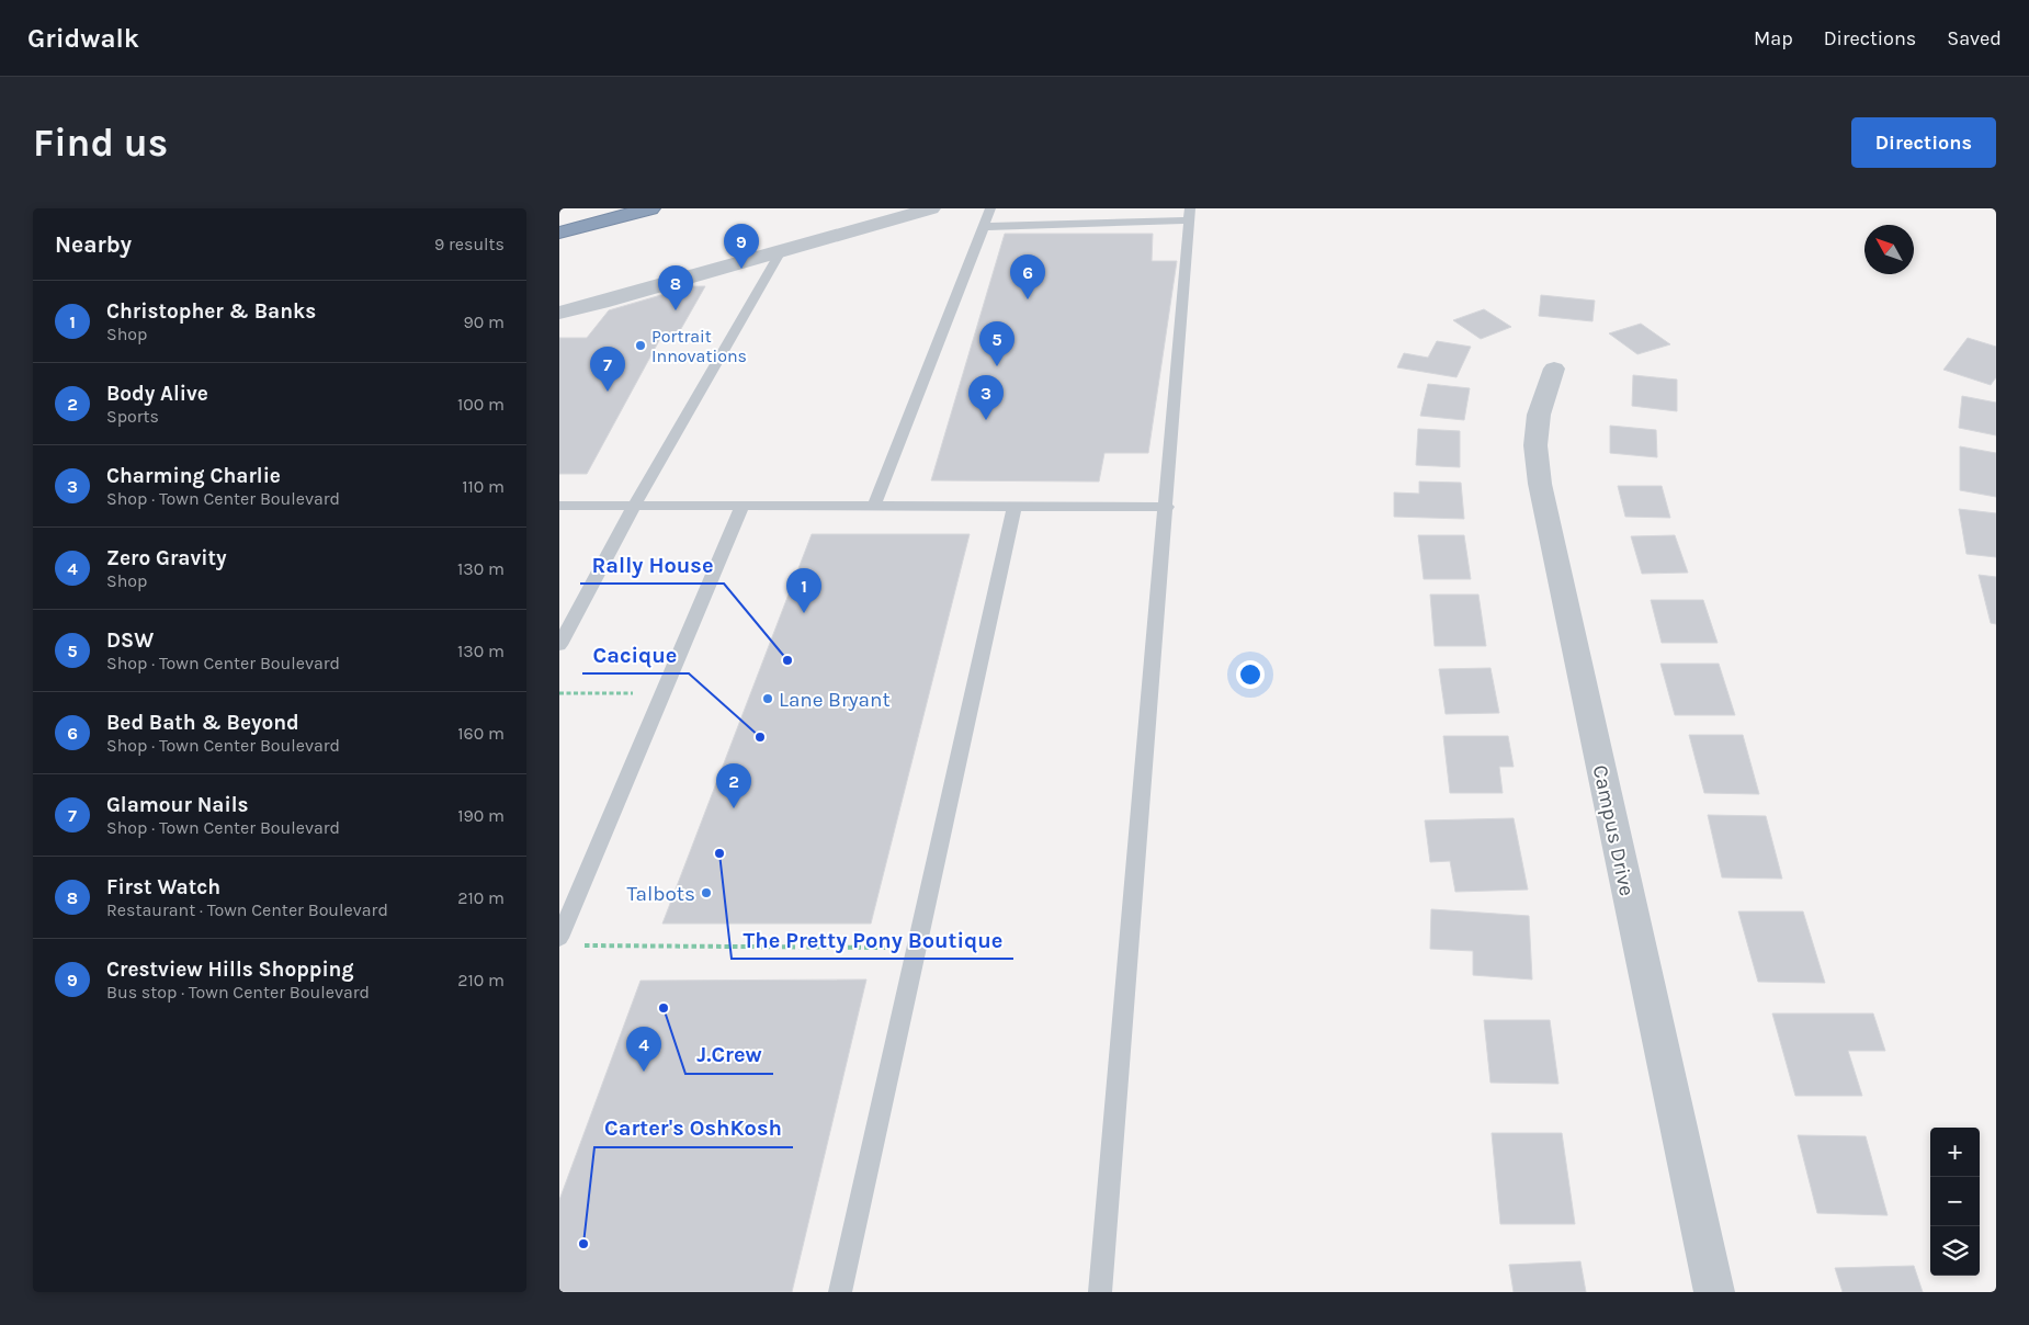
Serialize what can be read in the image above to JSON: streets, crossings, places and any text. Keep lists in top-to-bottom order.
{
  "streets": {
    "street": ["Campus Drive"]
  },
  "places": [
    "Portrait Innovations",
    "Rally House",
    "Lane Bryant",
    "Cacique",
    "The Pretty Pony Boutique",
    "Talbots",
    "J.Crew",
    "Carter's OshKosh"
  ],
  "north": "top left",
  "page": {
    "header": "Gridwalk",
    "nav": ["Map", "Directions", "Saved"],
    "buttons": "Directions",
    "title": "Find us",
    "heading": ["Nearby", "9 results"],
    "pins": [
      "9",
      "6",
      "8",
      "5",
      "7",
      "3",
      "1",
      "2",
      "4"
    ],
    "list": [
      {
        "mark": "1",
        "name": "Christopher & Banks",
        "note": "Shop",
        "value": "90 m"
      },
      {
        "mark": "2",
        "name": "Body Alive",
        "note": "Sports",
        "value": "100 m"
      },
      {
        "mark": "3",
        "name": "Charming Charlie",
        "note": "Shop · Town Center Boulevard",
        "value": "110 m"
      },
      {
        "mark": "4",
        "name": "Zero Gravity",
        "note": "Shop",
        "value": "130 m"
      },
      {
        "mark": "5",
        "name": "DSW",
        "note": "Shop · Town Center Boulevard",
        "value": "130 m"
      },
      {
        "mark": "6",
        "name": "Bed Bath & Beyond",
        "note": "Shop · Town Center Boulevard",
        "value": "160 m"
      },
      {
        "mark": "7",
        "name": "Glamour Nails",
        "note": "Shop · Town Center Boulevard",
        "value": "190 m"
      },
      {
        "mark": "8",
        "name": "First Watch",
        "note": "Restaurant · Town Center Boulevard",
        "value": "210 m"
      },
      {
        "mark": "9",
        "name": "Crestview Hills Shopping",
        "note": "Bus stop · Town Center Boulevard",
        "value": "210 m"
      }
    ],
    "map_buttons": ["+", "−"]
  }
}
